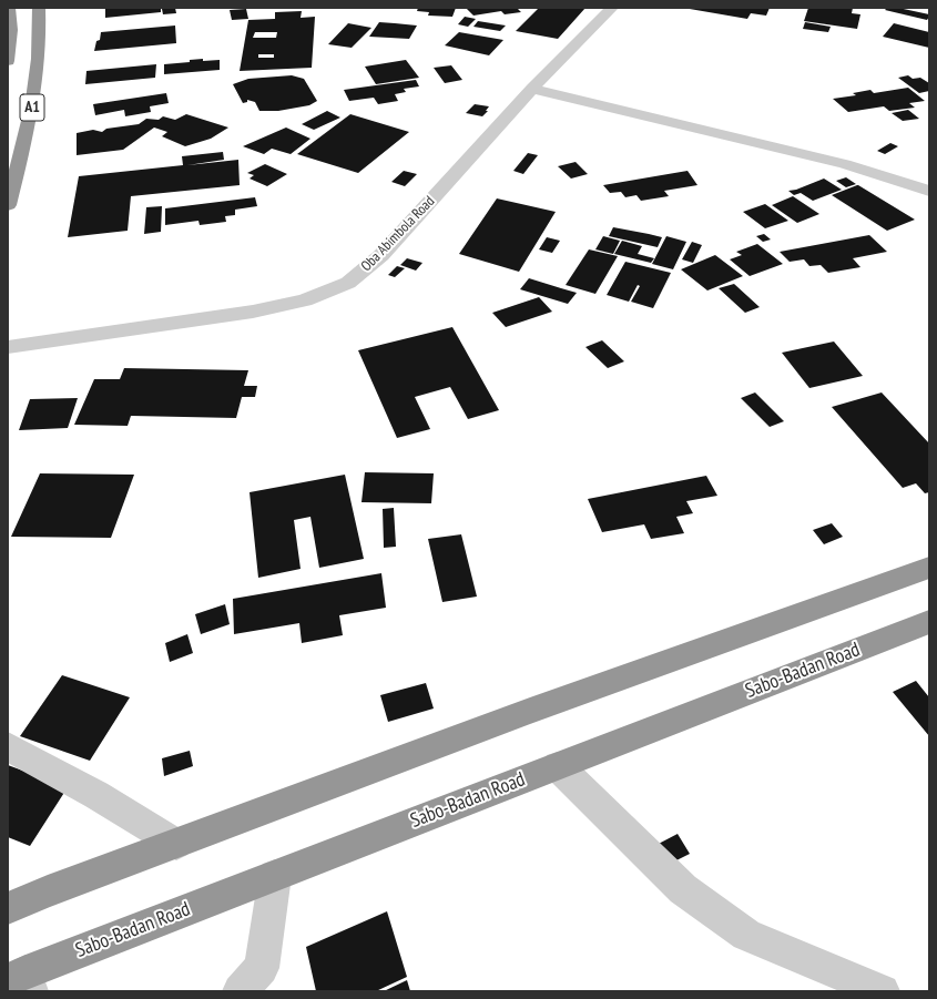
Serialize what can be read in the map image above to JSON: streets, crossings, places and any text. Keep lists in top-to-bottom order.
{
  "streets": {
    "highway": ["A1", "Sabo-Badan Road"],
    "street": ["Oba Abimbola Road"]
  }
}
